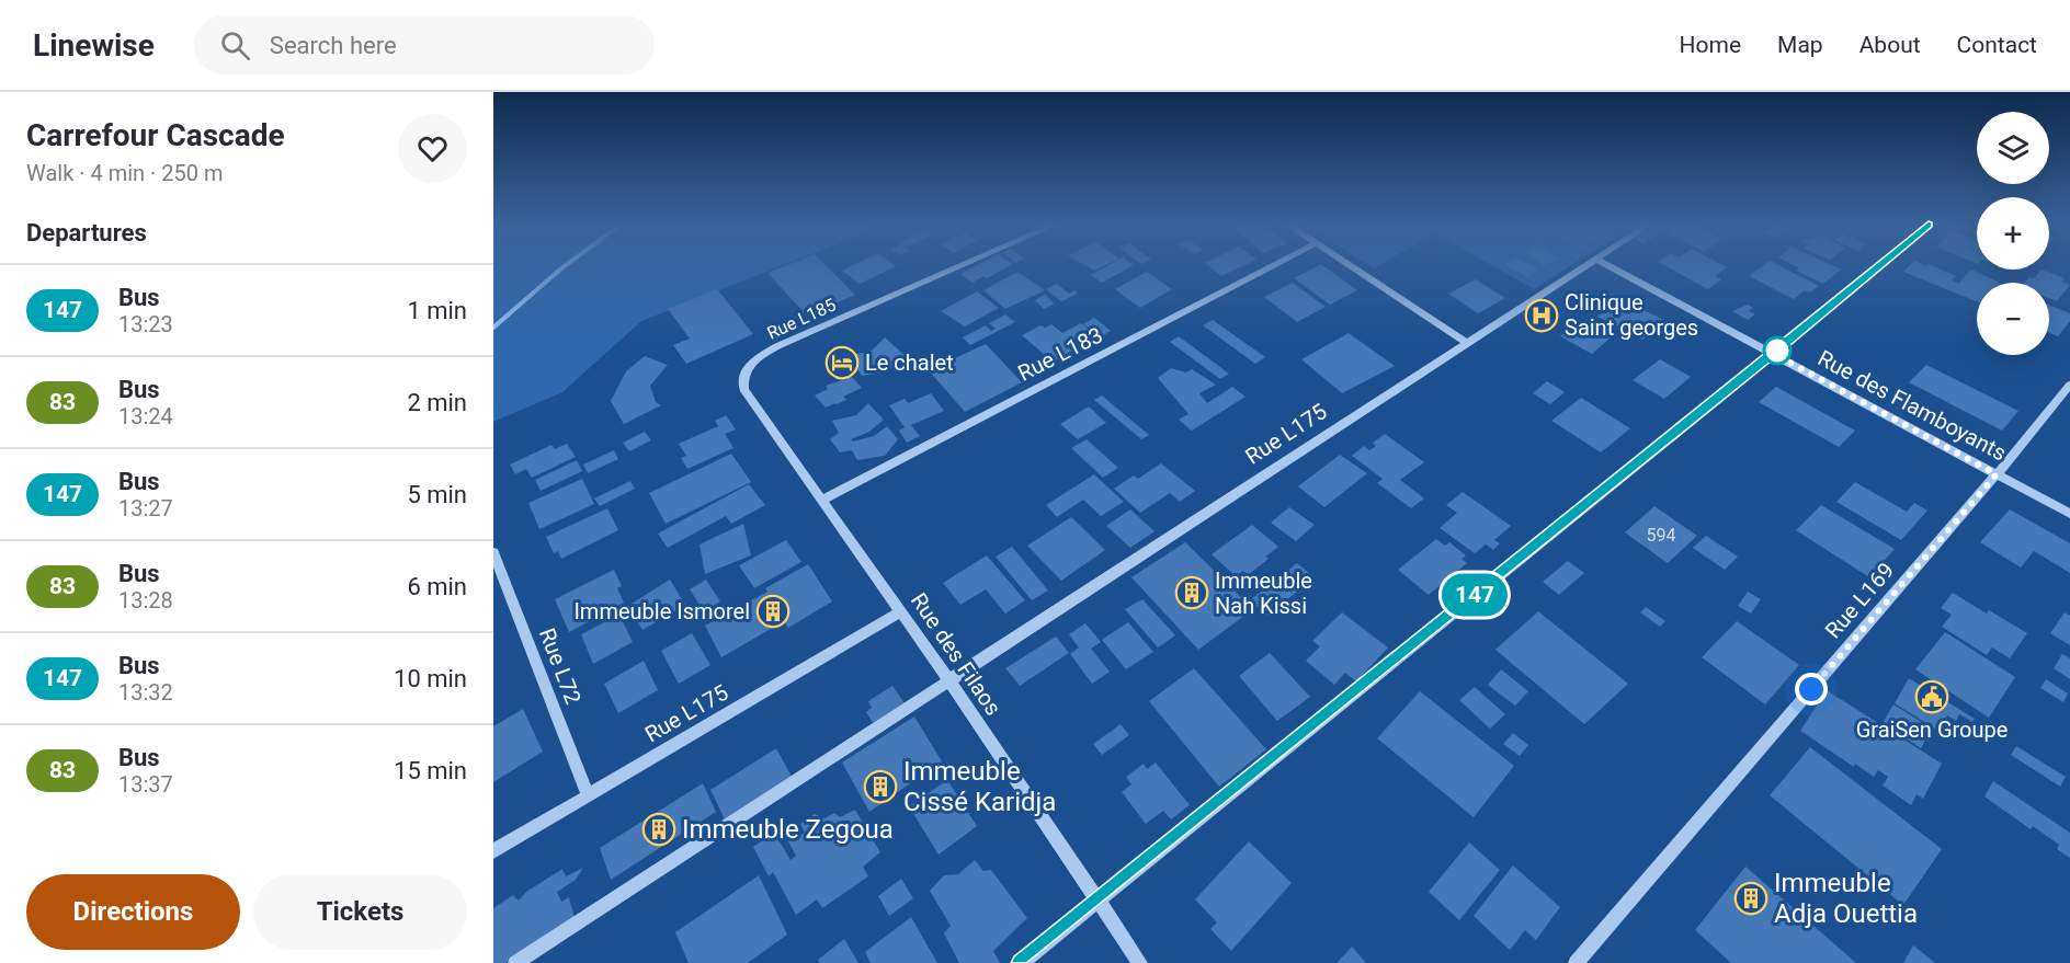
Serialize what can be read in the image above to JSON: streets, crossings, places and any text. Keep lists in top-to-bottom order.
{
  "streets": {
    "street": [
      "Rue L185",
      "Rue L183",
      "Rue des Flamboyants",
      "Rue L175",
      "Rue L169",
      "Rue des Filaos",
      "Rue L72"
    ]
  },
  "crossings": [
    ["Rue L185", "Rue des Filaos"],
    ["Rue L183", "Rue des Filaos"],
    ["Rue des Flamboyants", "Rue L169"],
    ["Rue L175", "Rue des Filaos"],
    ["Rue L175", "Rue L72"]
  ],
  "places": {
    "hospital": ["Clinique Saint georges"],
    "hotel": ["Le chalet"],
    "building": [
      "Immeuble Nah Kissi",
      "Immeuble Ismorel",
      "Immeuble Cissé Karidja",
      "Immeuble Zegoua",
      "Immeuble Adja Ouettia"
    ],
    "public building": ["GraiSen Groupe"]
  },
  "lines": ["bus line 147"],
  "house_numbers": ["594"],
  "page": {
    "header": "Linewise",
    "search": "Search here",
    "nav": [
      "Home",
      "Map",
      "About",
      "Contact"
    ],
    "heading": [
      ["Carrefour Cascade", "Walk · 4 min · 250 m"],
      "Departures"
    ],
    "on_map": "147",
    "map_buttons": ["+", "−"],
    "list": [
      {
        "mark": "147",
        "name": "Bus",
        "note": "13:23",
        "value": "1 min"
      },
      {
        "mark": "83",
        "name": "Bus",
        "note": "13:24",
        "value": "2 min"
      },
      {
        "mark": "147",
        "name": "Bus",
        "note": "13:27",
        "value": "5 min"
      },
      {
        "mark": "83",
        "name": "Bus",
        "note": "13:28",
        "value": "6 min"
      },
      {
        "mark": "147",
        "name": "Bus",
        "note": "13:32",
        "value": "10 min"
      },
      {
        "mark": "83",
        "name": "Bus",
        "note": "13:37",
        "value": "15 min"
      }
    ],
    "buttons": ["Directions", "Tickets"]
  }
}
